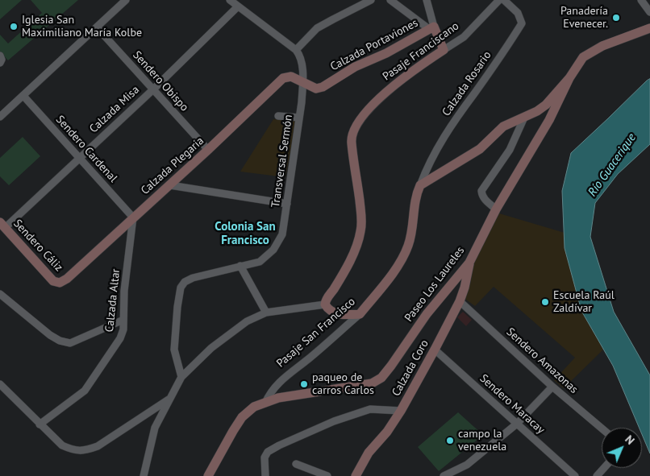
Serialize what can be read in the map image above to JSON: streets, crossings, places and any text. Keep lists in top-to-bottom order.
{
  "streets": {
    "street": [
      "Calzada Portaviones",
      "Pasaje Franciscano",
      "Sendero Obispo",
      "Calzada Rosario",
      "Calzada Misa",
      "Sendero Cardenal",
      "Transversal Sermón",
      "Calzada Plegaria",
      "Sendero Cáliz",
      "Paseo Los Laureles",
      "Calzada Altar",
      "Pasaje San Francisco",
      "Sendero Amazonas",
      "Calzada Coro",
      "Sendero Maracay"
    ]
  },
  "crossings": [
    ["Calzada Portaviones", "Transversal Sermón"],
    ["Calzada Portaviones", "Calzada Plegaria"],
    ["Sendero Obispo", "Calzada Misa"],
    ["Sendero Obispo", "Calzada Plegaria"],
    ["Calzada Rosario", "Pasaje San Francisco"],
    ["Calzada Misa", "Sendero Cardenal"],
    ["Calzada Misa", "Sendero Cáliz"],
    ["Sendero Cardenal", "Calzada Plegaria"],
    ["Sendero Cardenal", "Calzada Altar"],
    ["Transversal Sermón", "Calzada Plegaria"],
    ["Calzada Plegaria", "Sendero Cáliz"],
    ["Calzada Plegaria", "Calzada Altar"],
    ["Paseo Los Laureles", "Pasaje San Francisco"],
    ["Paseo Los Laureles", "Calzada Coro"],
    ["Sendero Amazonas", "Calzada Coro"],
    ["Calzada Coro", "Sendero Maracay"]
  ],
  "districts": ["Colonia San Francisco"],
  "water": ["Río Guacerique"],
  "places": [
    "Panadería Evenecer.",
    "Iglesia San Maximiliano María Kolbe",
    "Escuela Raúl Zaldívar",
    "paqueo de carros Carlos",
    "campo la venezuela"
  ],
  "north": "top right"
}
